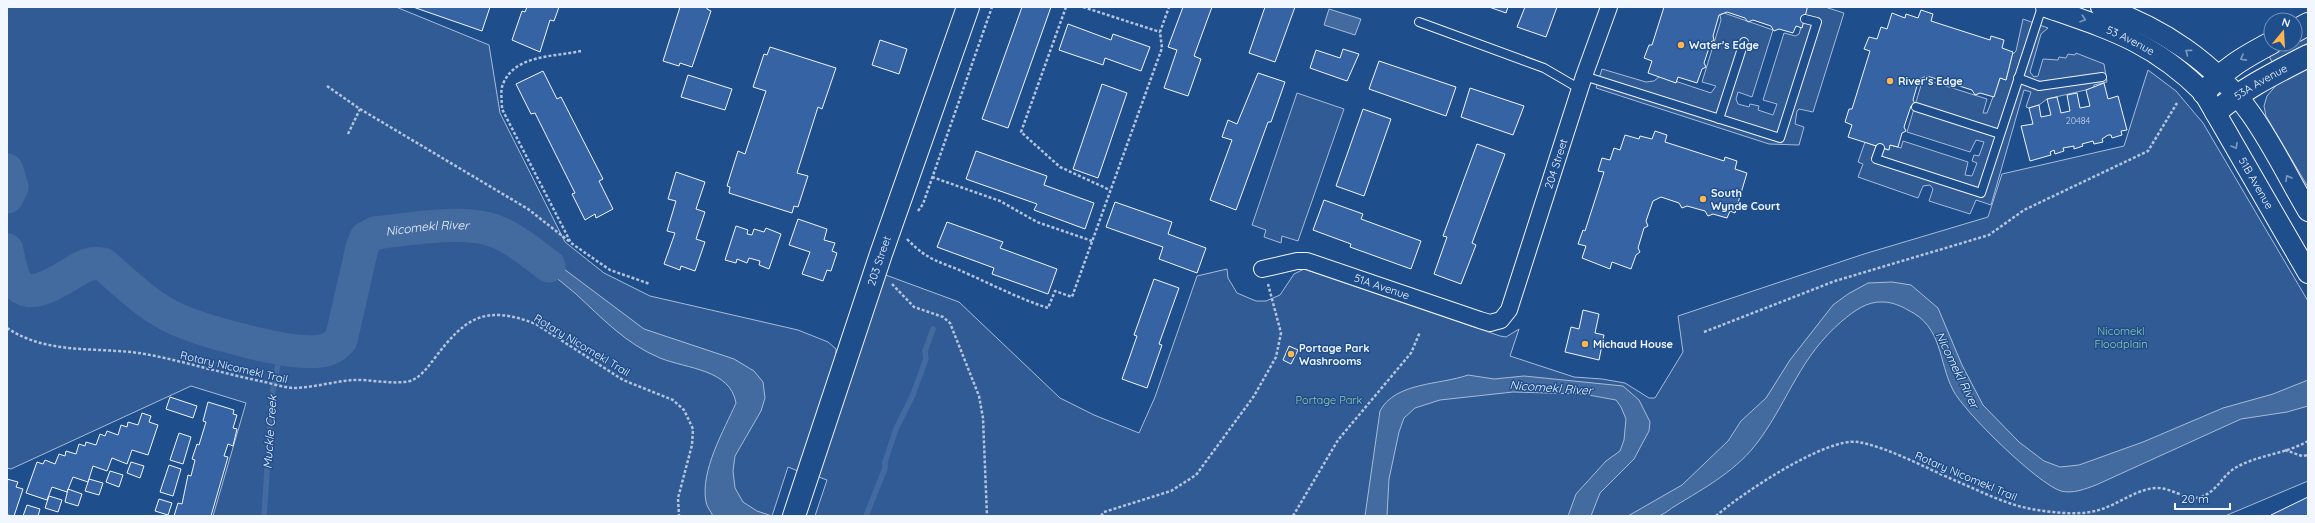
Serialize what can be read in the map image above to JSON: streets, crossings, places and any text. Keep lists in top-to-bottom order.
{
  "streets": {
    "main road": ["53A Avenue", "203 Street"],
    "street": [
      "53 Avenue",
      "204 Street",
      "51B Avenue",
      "51A Avenue"
    ],
    "path": ["Rotary Nicomekl Trail"]
  },
  "crossings": [
    ["53 Avenue", "51B Avenue"],
    ["53A Avenue", "51B Avenue"],
    ["204 Street", "51A Avenue"]
  ],
  "water": ["Nicomekl River", "Muckle Creek"],
  "parks": ["Nicomekl Floodplain", "Portage Park"],
  "places": [
    "Water's Edge",
    "River's Edge",
    "South Wynde Court",
    "Michaud House",
    "Portage Park Washrooms"
  ],
  "house_numbers": ["20484"],
  "scale_bar": "20 m",
  "north": "top"
}
